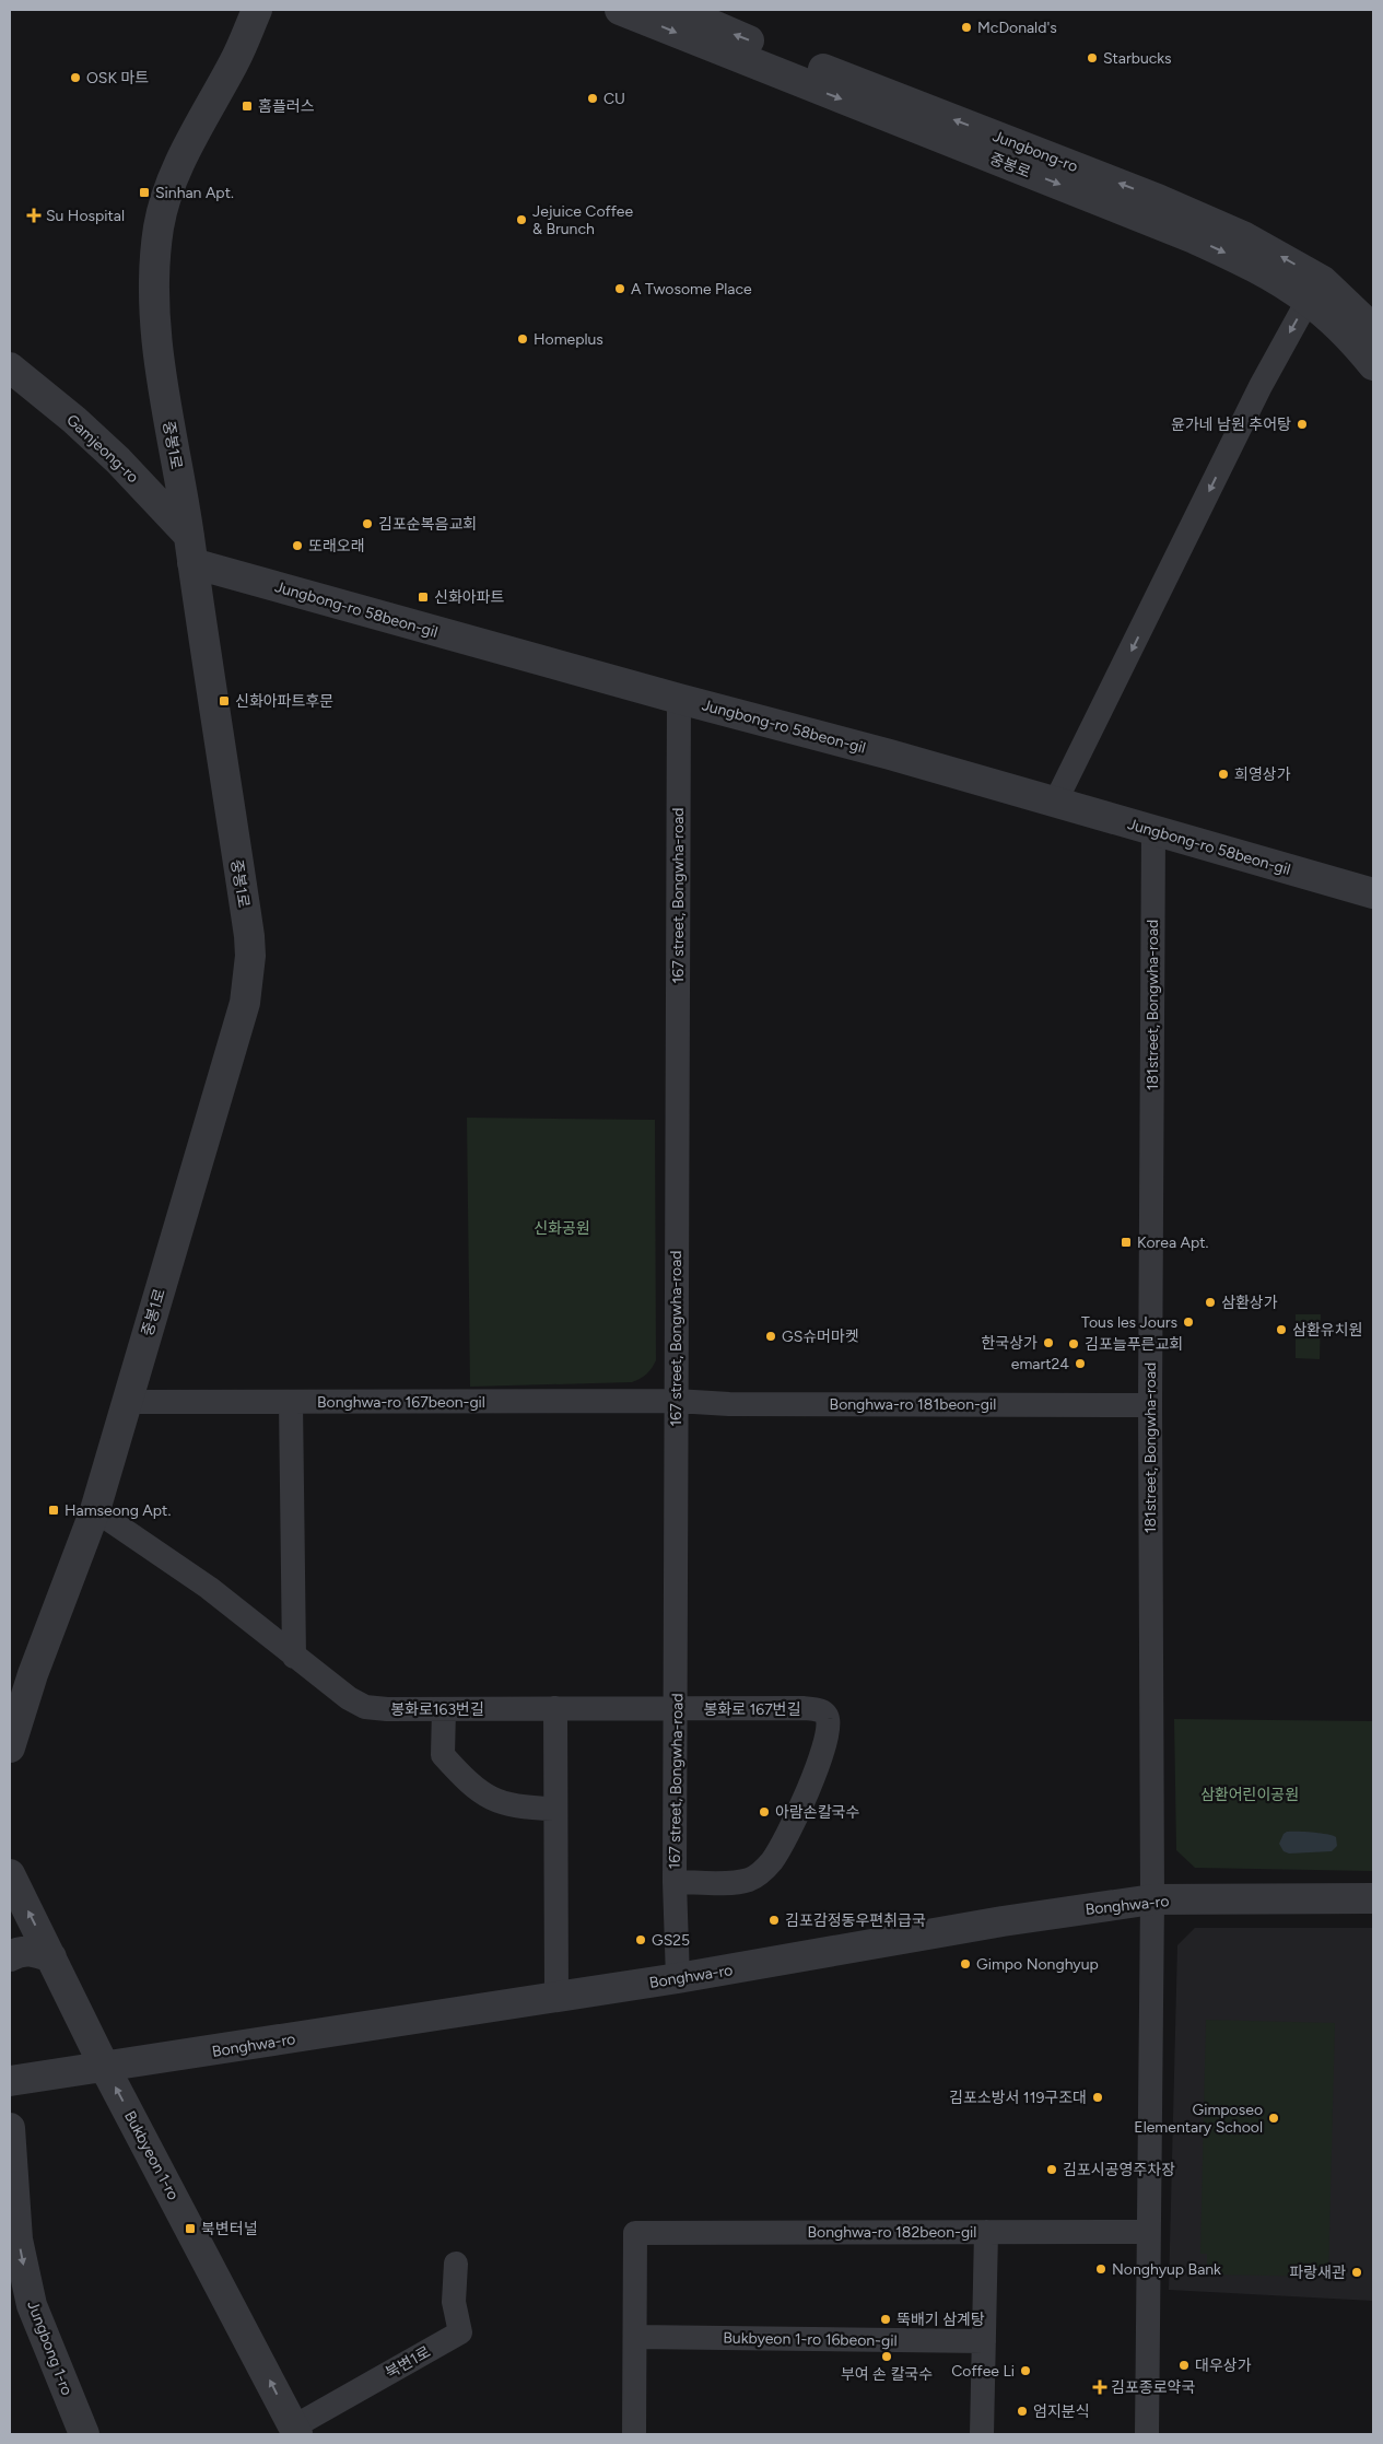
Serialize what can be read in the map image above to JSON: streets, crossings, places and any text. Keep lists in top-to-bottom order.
{
  "streets": {
    "street": [
      "Jungbong-ro",
      "중봉로",
      "중봉1로",
      "Gamjeong-ro",
      "Jungbong-ro 58beon-gil",
      "167 street, Bongwha-road",
      "181street, Bongwha-road",
      "Bonghwa-ro 167beon-gil",
      "Bonghwa-ro 181beon-gil",
      "봉화로163번길",
      "봉화로 167번길",
      "Bonghwa-ro",
      "Bukbyeon 1-ro",
      "Bonghwa-ro 182beon-gil",
      "Bukbyeon 1-ro 16beon-gil",
      "Jungbong 1-ro",
      "북변1로"
    ]
  },
  "crossings": [
    ["Jungbong-ro", "중봉로"],
    ["중봉1로", "Gamjeong-ro"],
    ["중봉1로", "Jungbong-ro 58beon-gil"],
    ["중봉1로", "Bonghwa-ro 167beon-gil"],
    ["중봉1로", "봉화로163번길"],
    ["Gamjeong-ro", "Jungbong-ro 58beon-gil"],
    ["Jungbong-ro 58beon-gil", "167 street, Bongwha-road"],
    ["Jungbong-ro 58beon-gil", "181street, Bongwha-road"],
    ["167 street, Bongwha-road", "Bonghwa-ro 167beon-gil"],
    ["167 street, Bongwha-road", "Bonghwa-ro 181beon-gil"],
    ["167 street, Bongwha-road", "봉화로163번길"],
    ["167 street, Bongwha-road", "봉화로 167번길"],
    ["167 street, Bongwha-road", "Bonghwa-ro"],
    ["181street, Bongwha-road", "Bonghwa-ro 181beon-gil"],
    ["181street, Bongwha-road", "Bonghwa-ro"],
    ["Bonghwa-ro 167beon-gil", "Bonghwa-ro 181beon-gil"],
    ["봉화로163번길", "봉화로 167번길"],
    ["Bonghwa-ro", "Bukbyeon 1-ro"],
    ["Bukbyeon 1-ro", "북변1로"],
    ["Bonghwa-ro 182beon-gil", "Bukbyeon 1-ro 16beon-gil"]
  ],
  "one_way": [
    "Jungbong-ro",
    "중봉로",
    "Bukbyeon 1-ro",
    "Jungbong 1-ro"
  ],
  "parks": ["신화공원", "삼환어린이공원"],
  "places": {
    "other": [
      "McDonald's",
      "Starbucks",
      "OSK 마트",
      "CU",
      "Jejuice Coffee & Brunch",
      "A Twosome Place",
      "Homeplus",
      "윤가네 남원 추어탕",
      "김포순복음교회",
      "또래오래",
      "희영상가",
      "삼환상가",
      "Tous les Jours",
      "삼환유치원",
      "GS슈머마켓",
      "한국상가",
      "김포늘푸른교회",
      "emart24",
      "아람손칼국수",
      "김포감정동우편취급국",
      "GS25",
      "Gimpo Nonghyup",
      "김포소방서 119구조대",
      "Gimposeo Elementary School",
      "김포시공영주차장",
      "Nonghyup Bank",
      "파랑새관",
      "뚝배기 삼계탕",
      "부여 손 칼국수",
      "대우상가",
      "Coffee Li",
      "엄지분식"
    ],
    "transit": [
      "홈플러스",
      "Sinhan Apt.",
      "신화아파트",
      "신화아파트후문",
      "Korea Apt.",
      "Hamseong Apt.",
      "북변터널"
    ],
    "health": ["Su Hospital", "김포종로약국"]
  }
}
